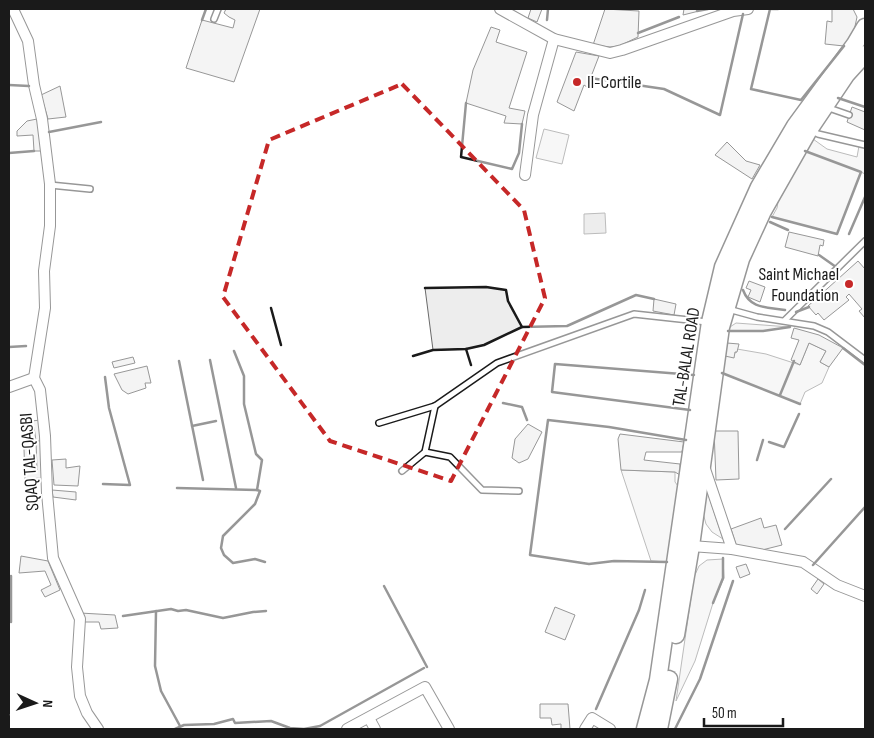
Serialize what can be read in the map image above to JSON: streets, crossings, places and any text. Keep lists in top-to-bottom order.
{
  "streets": {
    "highway": ["TAL-BALAL ROAD"],
    "street": ["SQAQ TAL-QASBI"]
  },
  "places": ["Il-Cortile", "Saint Michael Foundation"],
  "scale_bar": "50 m",
  "north": "right"
}
